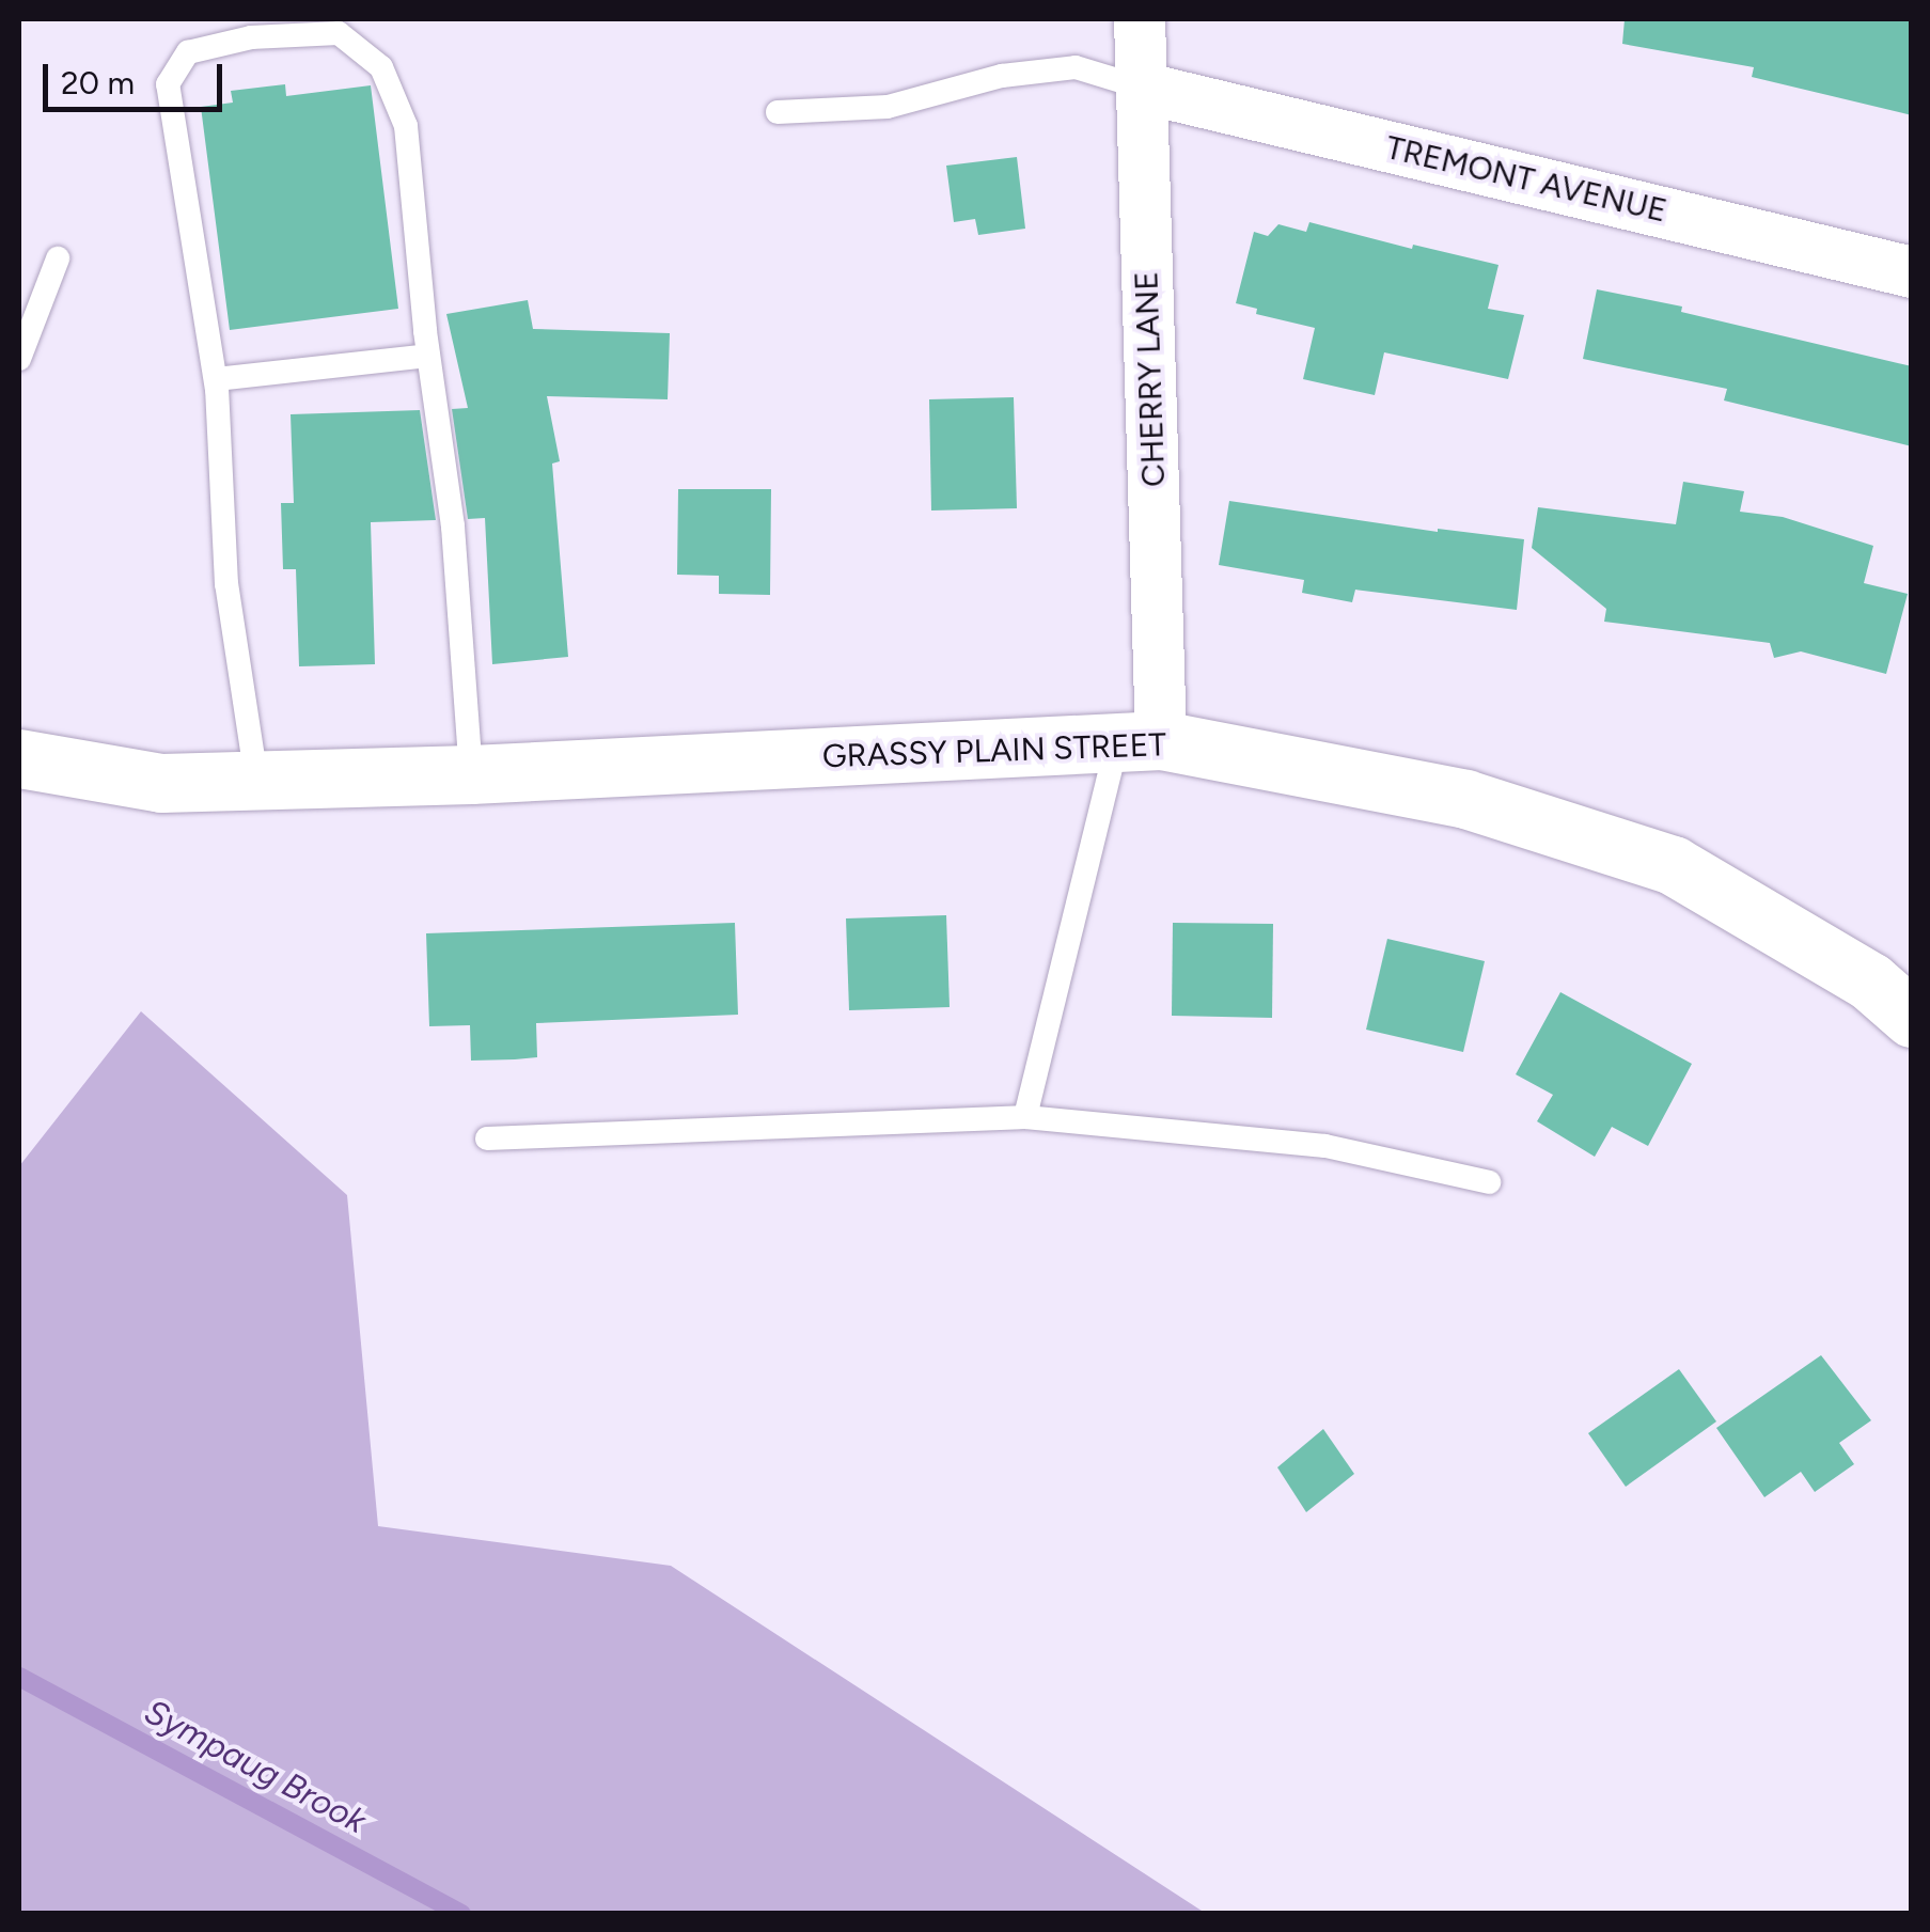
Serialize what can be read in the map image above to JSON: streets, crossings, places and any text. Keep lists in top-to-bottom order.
{
  "streets": {
    "main road": ["GRASSY PLAIN STREET"],
    "street": ["TREMONT AVENUE", "CHERRY LANE"]
  },
  "crossings": [
    ["TREMONT AVENUE", "CHERRY LANE"],
    ["CHERRY LANE", "GRASSY PLAIN STREET"]
  ],
  "water": ["Sympaug Brook"],
  "scale_bar": "20 m"
}
